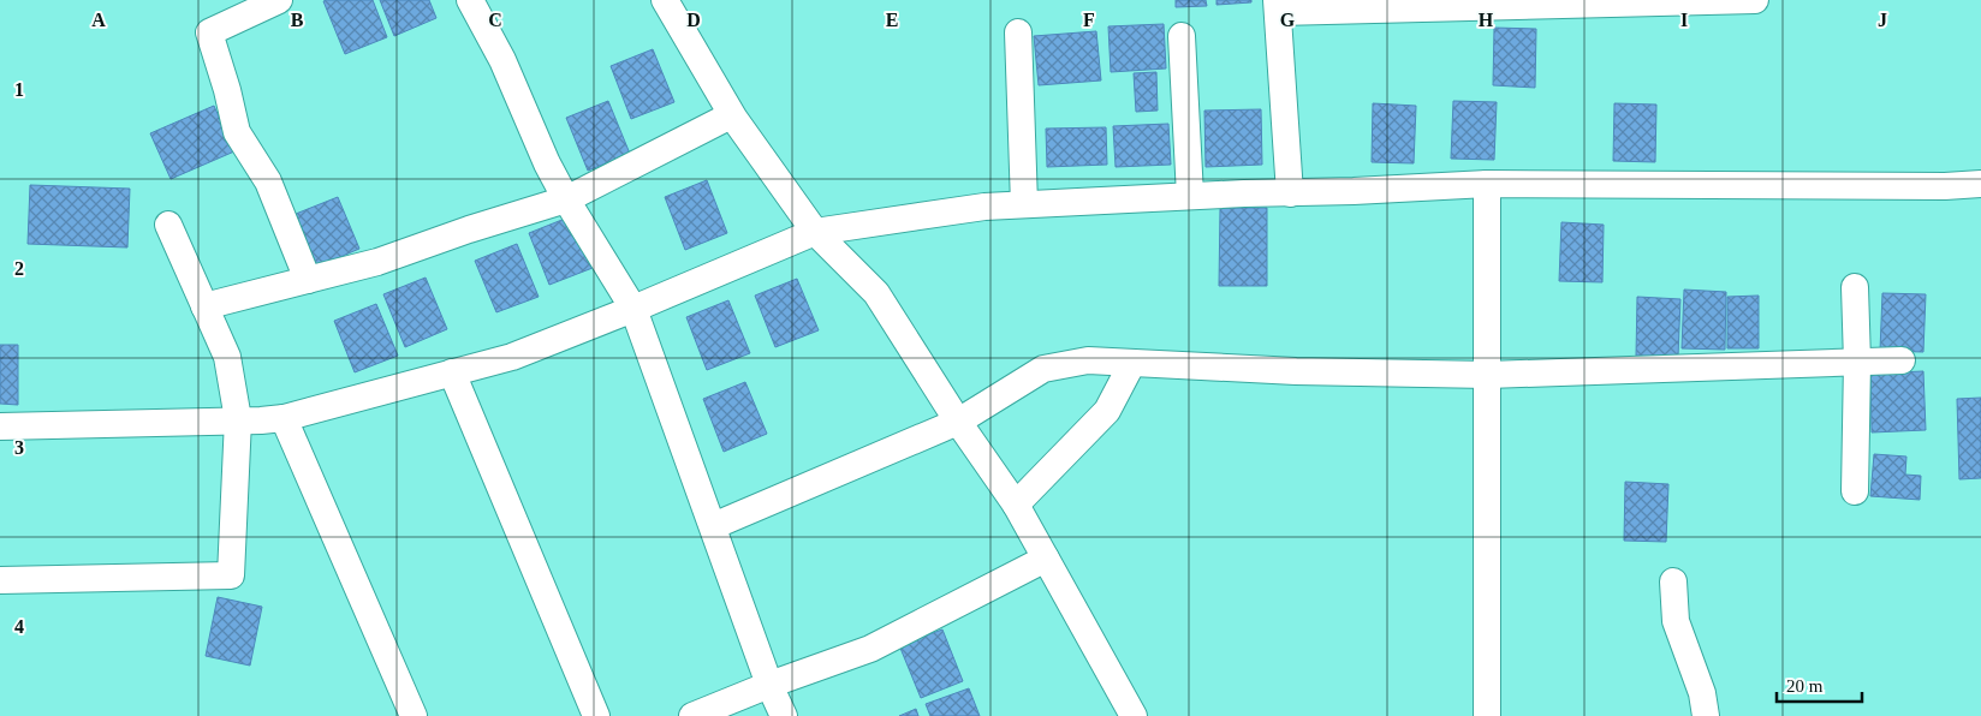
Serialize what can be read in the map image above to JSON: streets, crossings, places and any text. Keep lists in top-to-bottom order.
{
  "scale_bar": "20 m",
  "grid": {
    "columns": [
      "A",
      "B",
      "C",
      "D",
      "E",
      "F",
      "G",
      "H",
      "I",
      "J"
    ],
    "rows": [
      "1",
      "2",
      "3",
      "4"
    ]
  }
}
